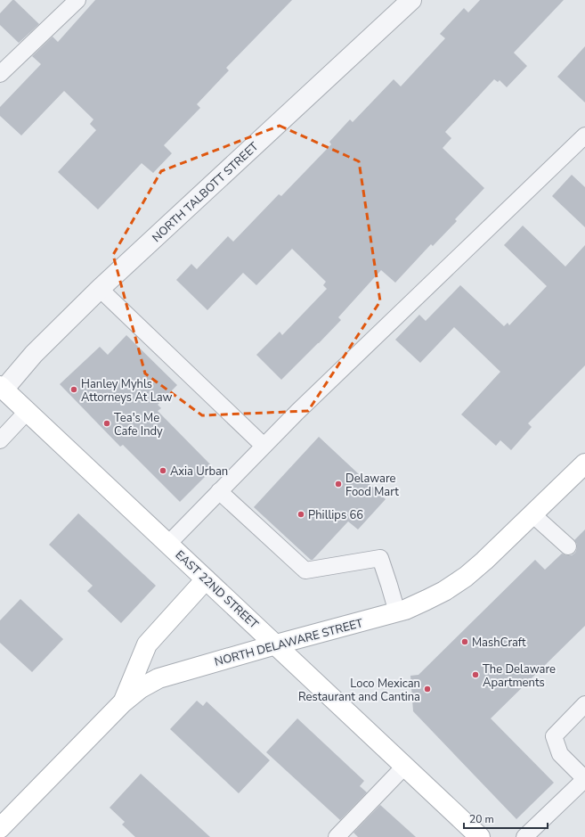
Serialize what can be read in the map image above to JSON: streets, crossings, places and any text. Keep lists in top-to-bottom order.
{
  "streets": {
    "main road": ["EAST 22ND STREET", "NORTH DELAWARE STREET"],
    "street": ["NORTH TALBOTT STREET"]
  },
  "crossings": [
    ["NORTH TALBOTT STREET", "EAST 22ND STREET"],
    ["EAST 22ND STREET", "NORTH DELAWARE STREET"]
  ],
  "places": [
    "Hanley Myhls Attorneys At Law",
    "Tea's Me Cafe Indy",
    "Axia Urban",
    "Delaware Food Mart",
    "Phillips 66",
    "MashCraft",
    "The Delaware Apartments",
    "Loco Mexican Restaurant and Cantina"
  ],
  "scale_bar": "20 m"
}
